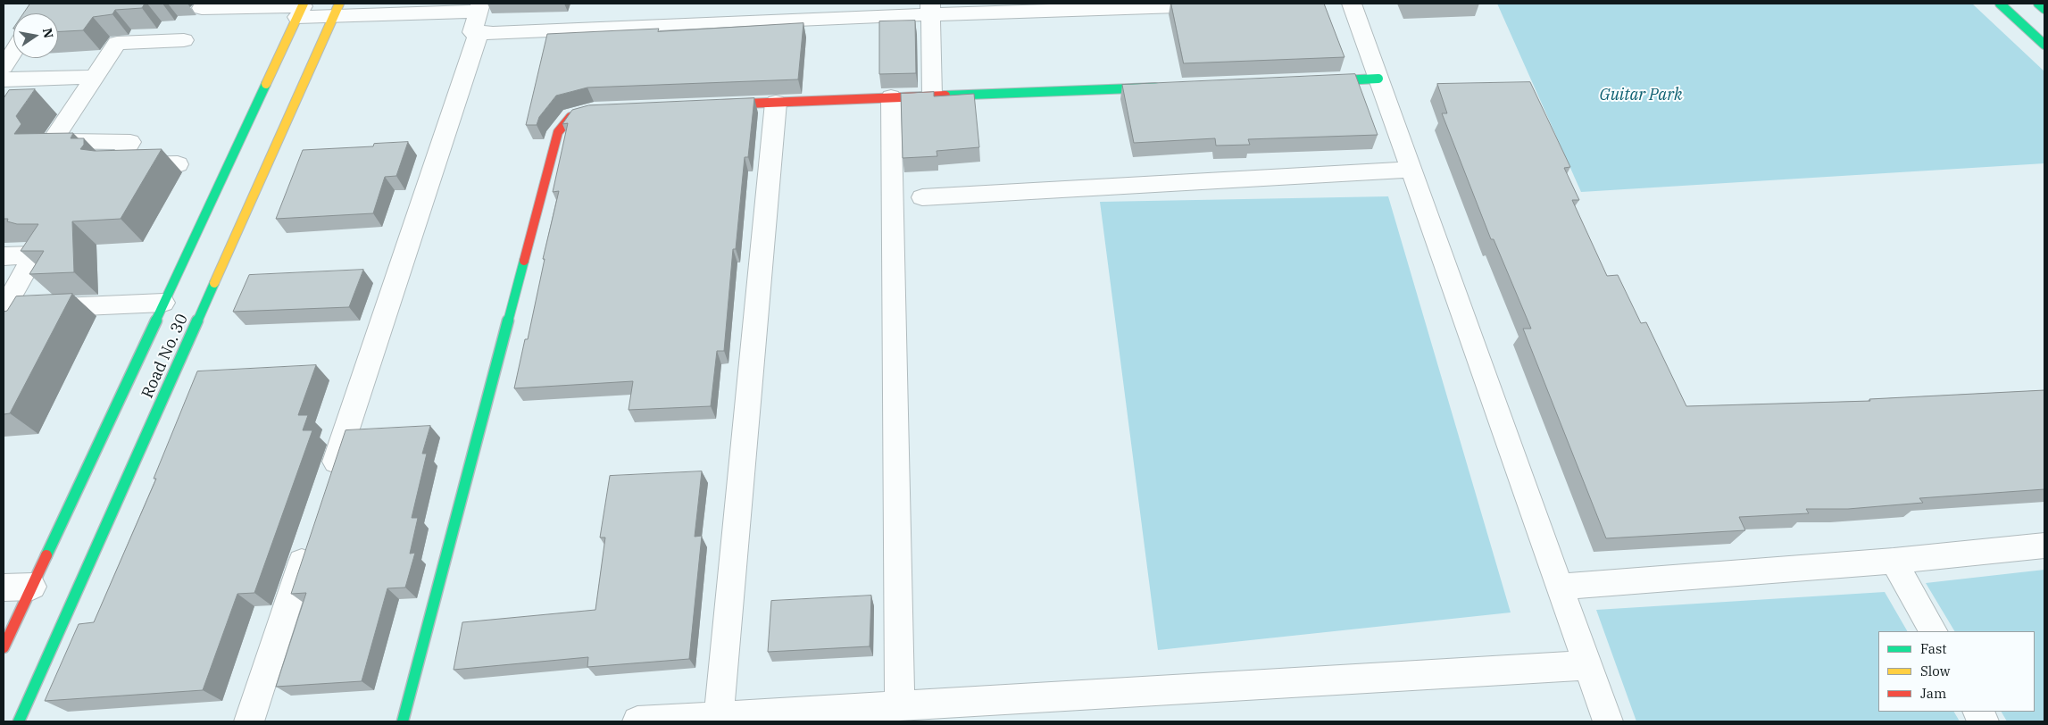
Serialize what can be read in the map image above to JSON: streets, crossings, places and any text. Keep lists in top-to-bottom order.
{
  "streets": {
    "street": ["Road No. 30"]
  },
  "parks": ["Guitar Park"],
  "legend": ["Fast", "Slow", "Jam"],
  "north": "right"
}
